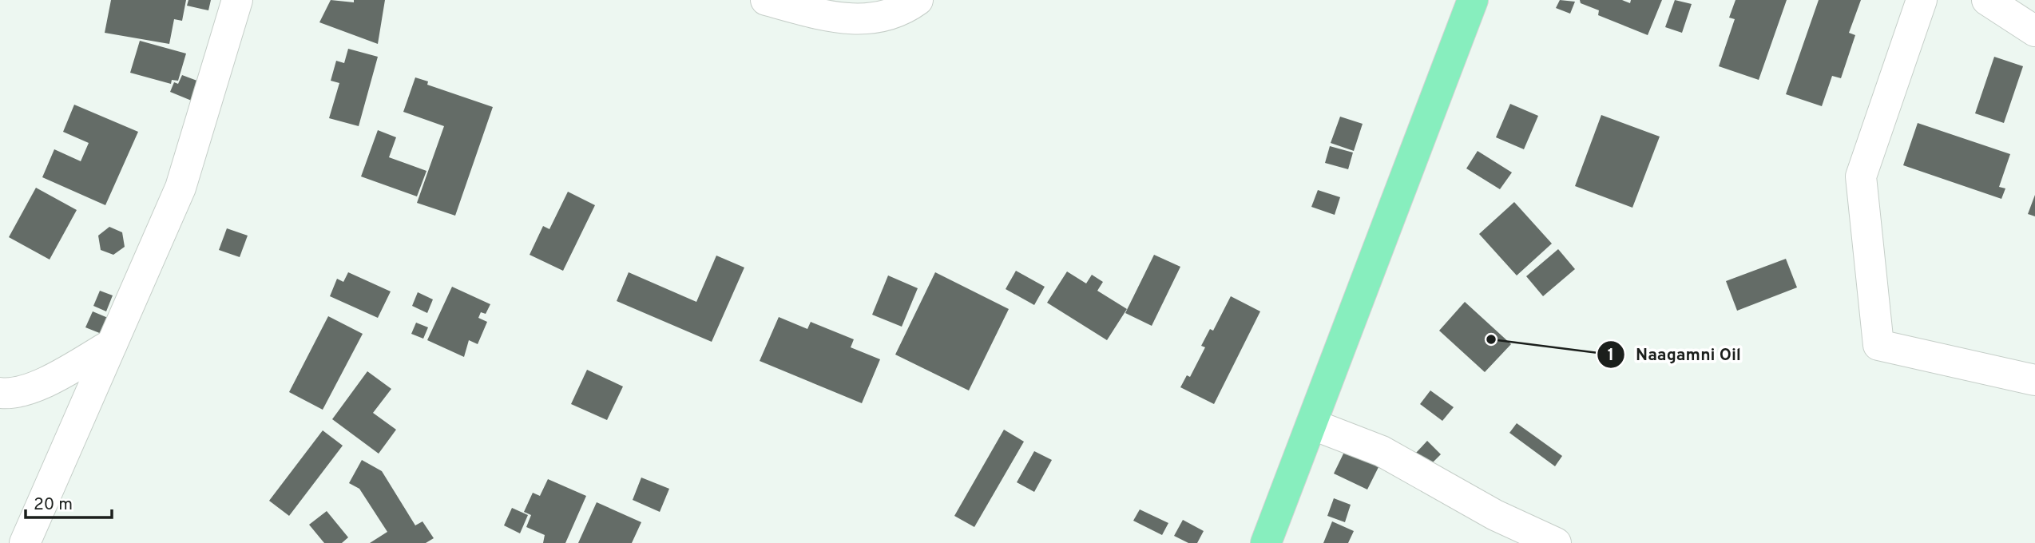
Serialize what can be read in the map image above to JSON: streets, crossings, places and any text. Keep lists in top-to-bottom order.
{
  "places": ["Naagamni Oil"],
  "scale_bar": "20 m"
}
